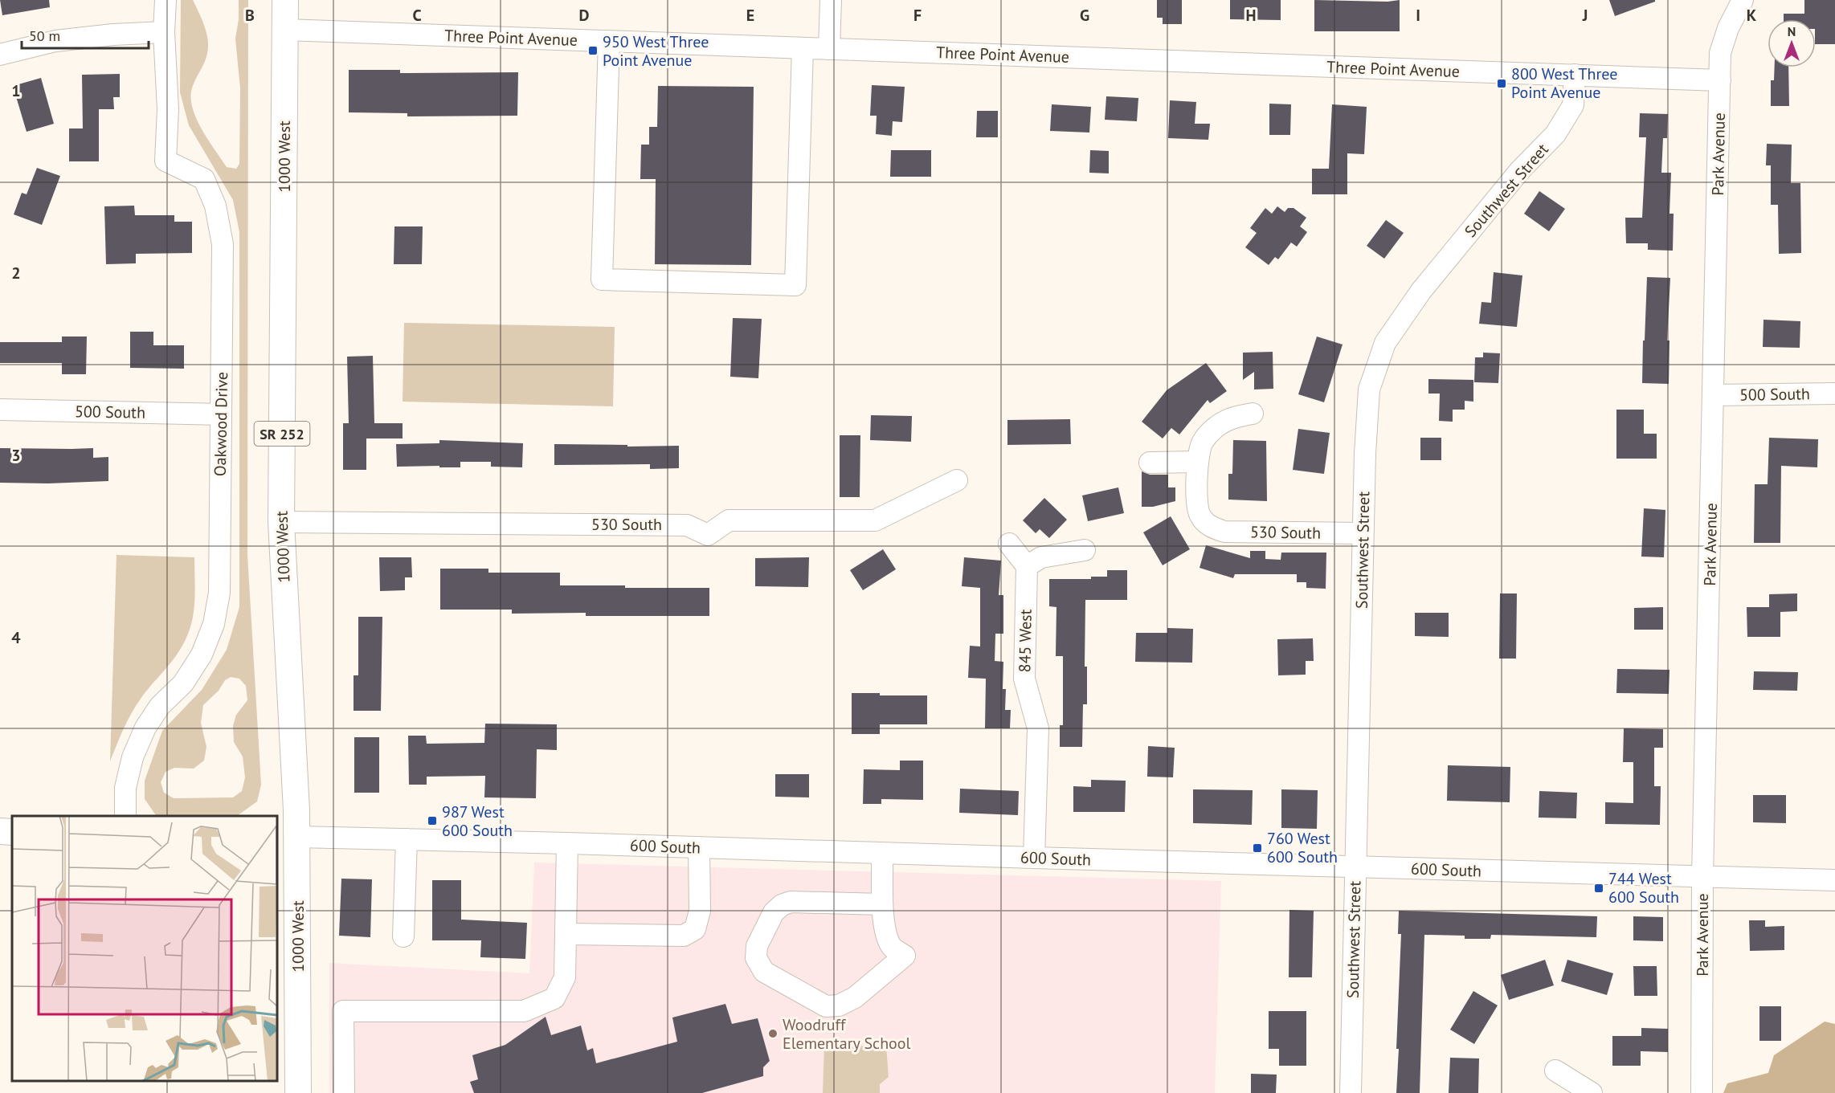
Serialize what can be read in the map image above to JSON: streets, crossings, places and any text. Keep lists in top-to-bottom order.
{
  "streets": {
    "main road": ["1000 West", "SR 252"],
    "street": [
      "Three Point Avenue",
      "Park Avenue",
      "Southwest Street",
      "500 South",
      "Oakwood Drive",
      "530 South",
      "845 West",
      "600 South"
    ]
  },
  "crossings": [
    ["Three Point Avenue", "Park Avenue"],
    ["Three Point Avenue", "1000 West"],
    ["Three Point Avenue", "Southwest Street"],
    ["Park Avenue", "500 South"],
    ["Park Avenue", "600 South"],
    ["1000 West", "530 South"],
    ["1000 West", "600 South"],
    ["Southwest Street", "530 South"],
    ["Southwest Street", "600 South"],
    ["500 South", "Oakwood Drive"],
    ["845 West", "600 South"]
  ],
  "places": {
    "transit": [
      "950 West Three Point Avenue",
      "800 West Three Point Avenue",
      "987 West 600 South",
      "760 West 600 South",
      "744 West 600 South"
    ],
    "other": ["Woodruff Elementary School"]
  },
  "scale_bar": "50 m",
  "north": "top",
  "grid": {
    "columns": [
      "B",
      "C",
      "D",
      "E",
      "F",
      "G",
      "H",
      "I",
      "J",
      "K"
    ],
    "rows": [
      "1",
      "2",
      "3",
      "4"
    ]
  }
}
